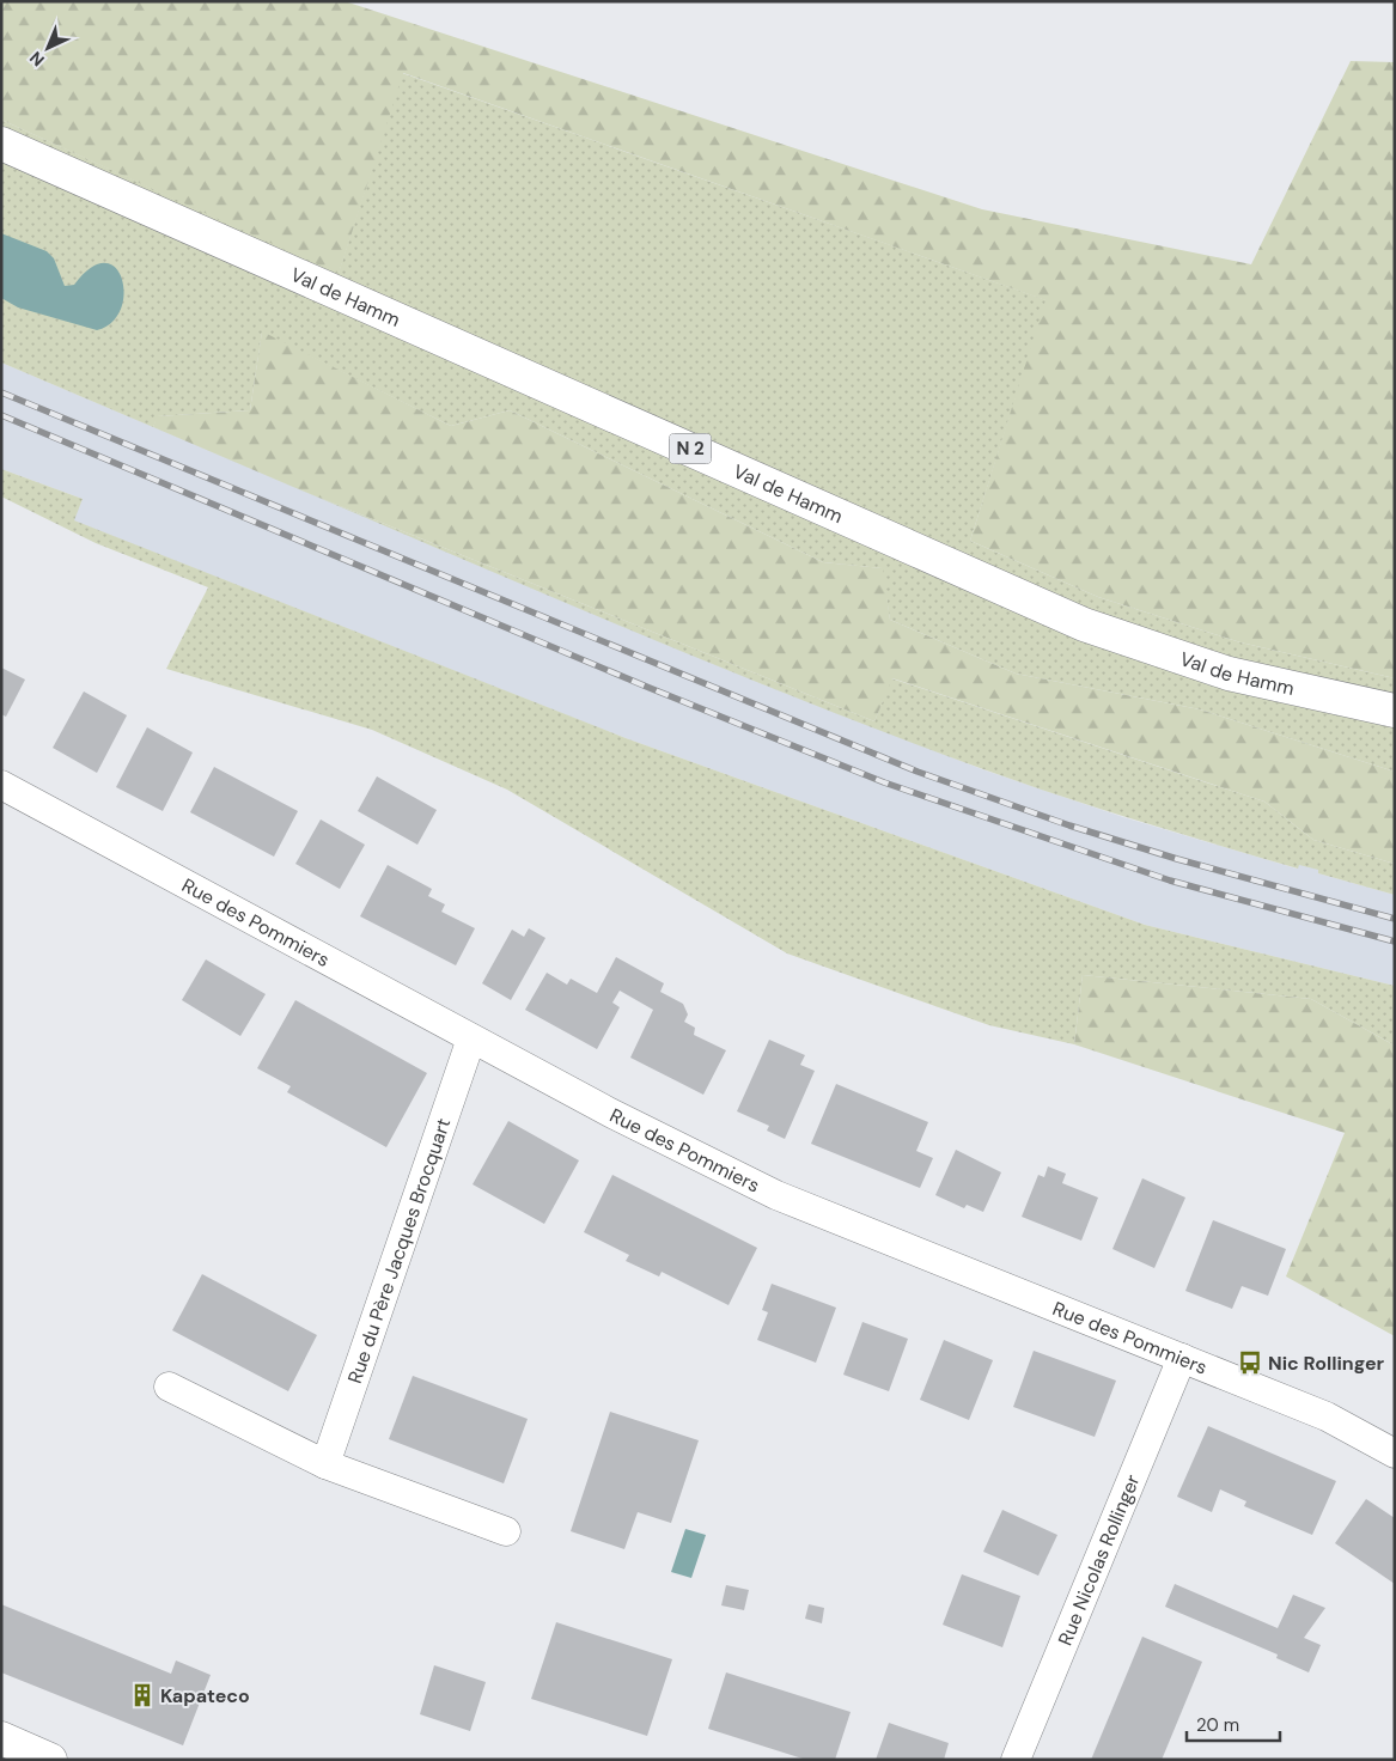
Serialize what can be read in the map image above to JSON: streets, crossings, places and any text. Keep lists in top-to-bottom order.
{
  "streets": {
    "main road": ["Val de Hamm", "N 2"],
    "street": ["Rue des Pommiers", "Rue du Père Jacques Brocquart", "Rue Nicolas Rollinger"]
  },
  "crossings": [
    ["Rue des Pommiers", "Rue du Père Jacques Brocquart"],
    ["Rue des Pommiers", "Rue Nicolas Rollinger"]
  ],
  "places": {
    "bus stop": ["Nic Rollinger"],
    "building": ["Kapateco"]
  },
  "scale_bar": "20 m",
  "north": "bottom left"
}
